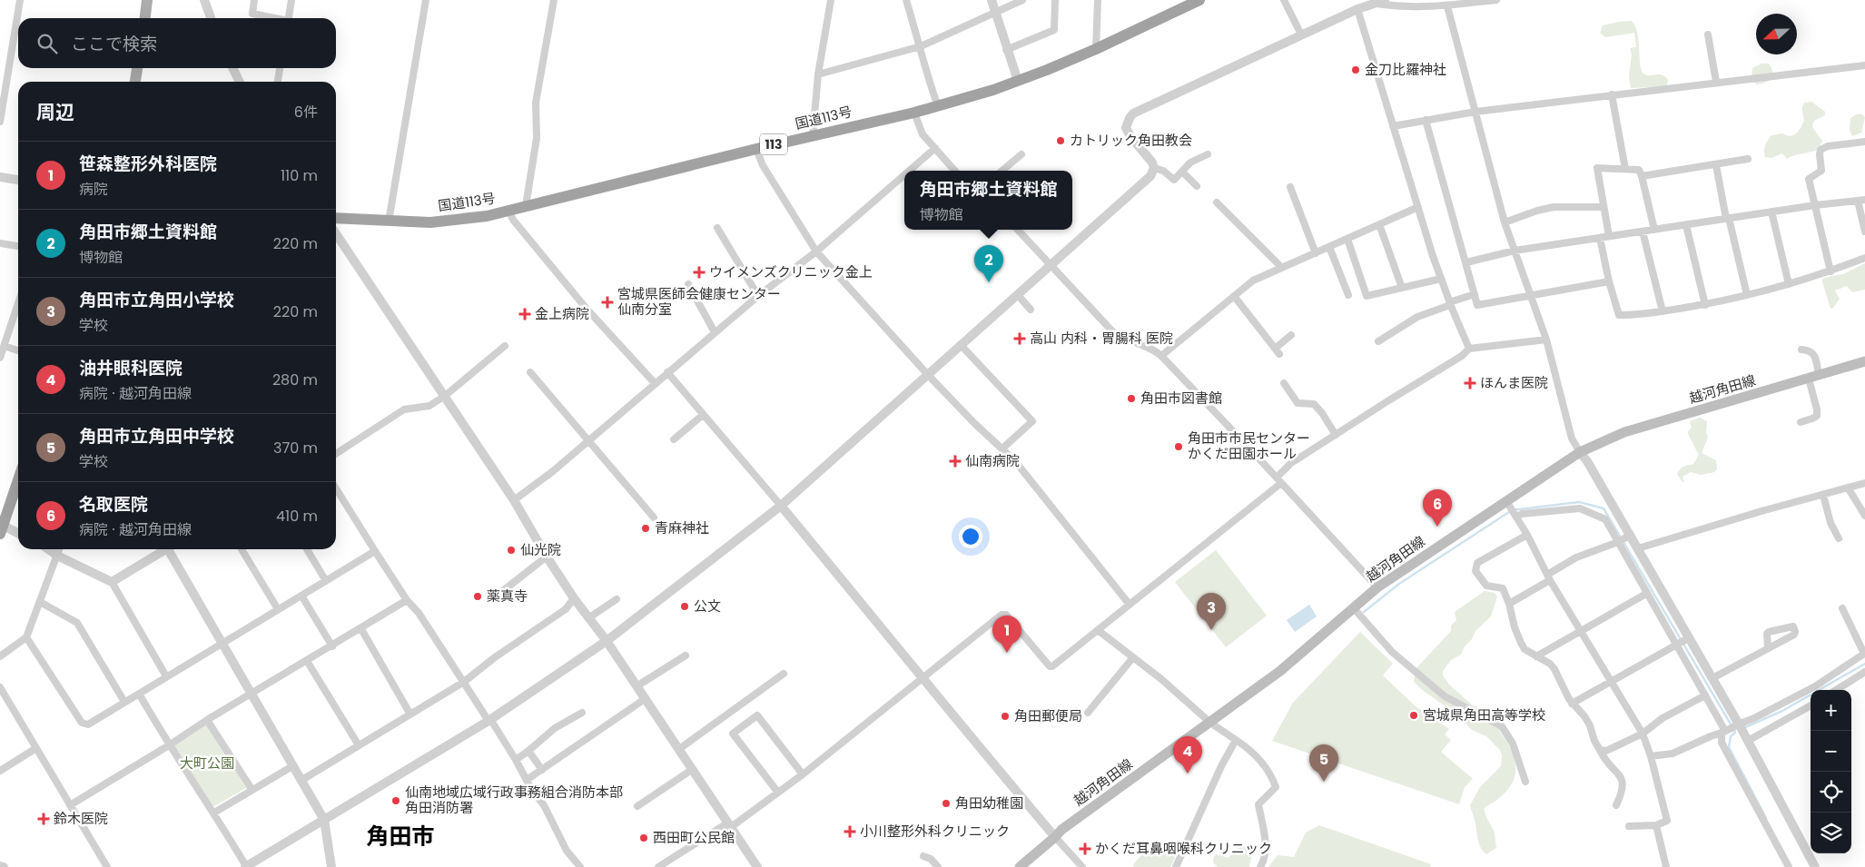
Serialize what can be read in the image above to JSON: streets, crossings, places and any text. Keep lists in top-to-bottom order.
{
  "streets": {
    "highway": ["国道113号", "113"],
    "main road": ["越河角田線"]
  },
  "districts": ["角田市"],
  "parks": ["大町公園"],
  "places": {
    "other": [
      "金刀比羅神社",
      "カトリック角田教会",
      "角田市図書館",
      "角田市市民センター かくだ田園ホール",
      "青麻神社",
      "仙光院",
      "薬真寺",
      "公文",
      "宮城県角田高等学校",
      "角田郵便局",
      "仙南地域広域行政事務組合消防本部 角田消防署",
      "角田幼稚園",
      "西田町公民館"
    ],
    "health": [
      "ウイメンズクリニック金上",
      "宮城県医師会健康センター 仙南分室",
      "金上病院",
      "高山 内科・胃腸科 医院",
      "ほんま医院",
      "仙南病院",
      "鈴木医院",
      "小川整形外科クリニック",
      "かくだ耳鼻咽喉科クリニック"
    ]
  },
  "north": "left",
  "page": {
    "search": "ここで検索",
    "heading": ["周辺", "6件"],
    "list": [
      {
        "mark": "1",
        "name": "笹森整形外科医院",
        "note": "病院",
        "value": "110 m"
      },
      {
        "mark": "2",
        "name": "角田市郷土資料館",
        "note": "博物館",
        "value": "220 m"
      },
      {
        "mark": "3",
        "name": "角田市立角田小学校",
        "note": "学校",
        "value": "220 m"
      },
      {
        "mark": "4",
        "name": "油井眼科医院",
        "note": "病院 · 越河角田線",
        "value": "280 m"
      },
      {
        "mark": "5",
        "name": "角田市立角田中学校",
        "note": "学校",
        "value": "370 m"
      },
      {
        "mark": "6",
        "name": "名取医院",
        "note": "病院 · 越河角田線",
        "value": "410 m"
      }
    ],
    "popup": ["角田市郷土資料館", "博物館"],
    "pins": [
      "2",
      "6",
      "3",
      "1",
      "4",
      "5"
    ],
    "map_buttons": ["+", "−"]
  }
}
